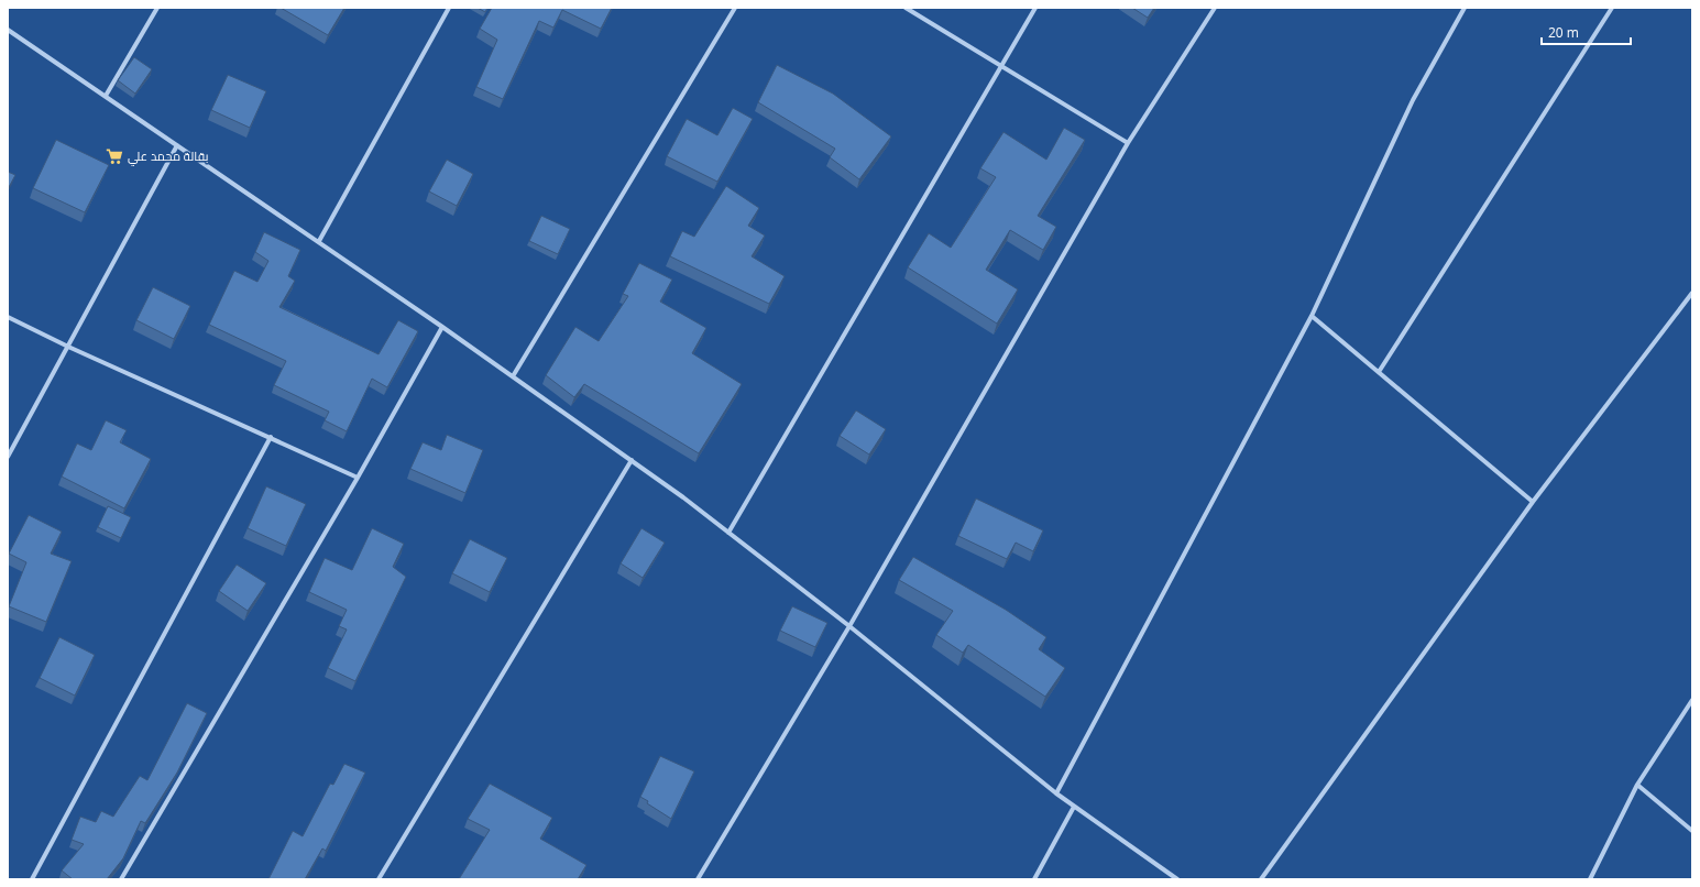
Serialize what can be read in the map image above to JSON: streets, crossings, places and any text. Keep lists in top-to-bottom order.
{
  "places": {
    "supermarket": ["بقالة محمد علي"]
  },
  "scale_bar": "20 m"
}
